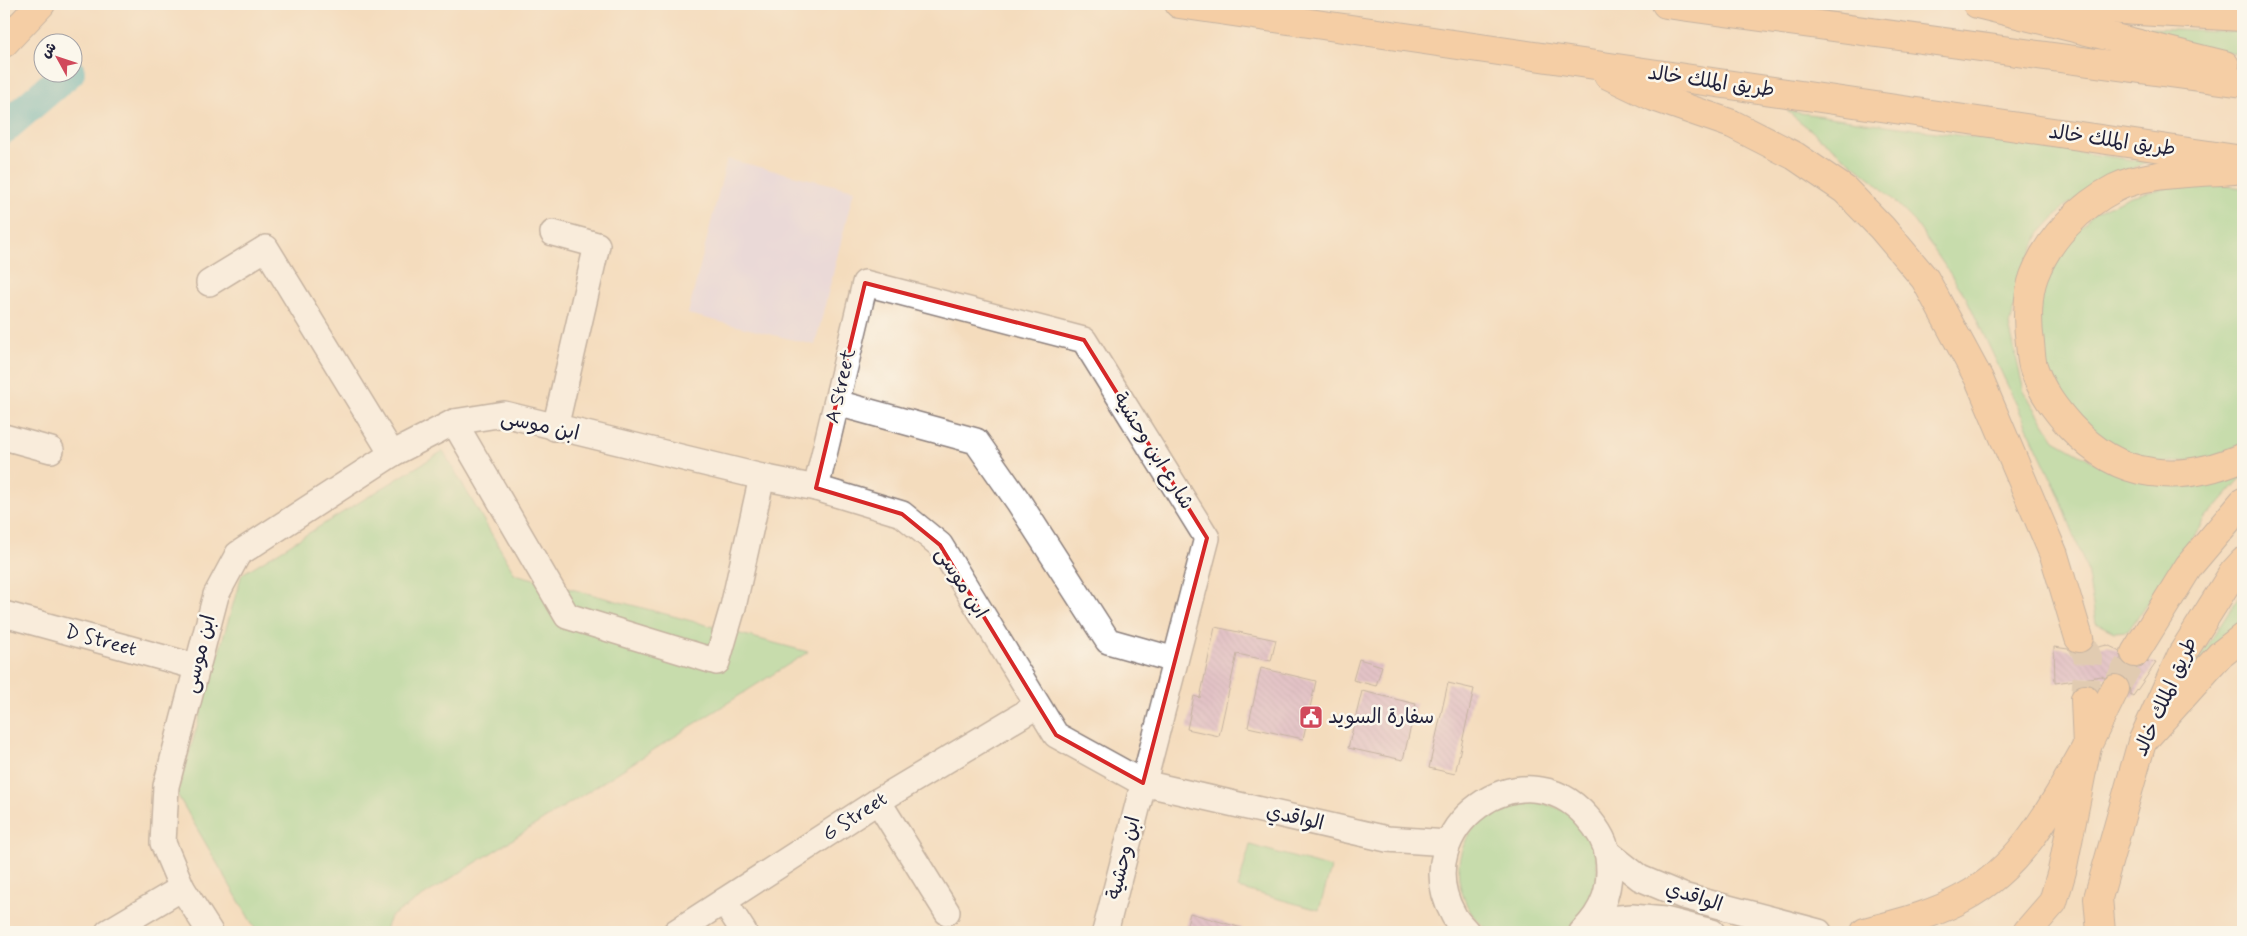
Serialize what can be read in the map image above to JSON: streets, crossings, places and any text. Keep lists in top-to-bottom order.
{
  "streets": {
    "main road": ["طريق الملك خالد"],
    "street": [
      "A Street",
      "ابن موسى",
      "شارع ابن وحشية",
      "D Street",
      "G Street",
      "الواقدي",
      "ابن وحشية"
    ]
  },
  "crossings": [
    ["A Street", "ابن موسى"],
    ["A Street", "شارع ابن وحشية"],
    ["ابن موسى", "شارع ابن وحشية"],
    ["ابن موسى", "D Street"],
    ["ابن موسى", "G Street"],
    ["ابن موسى", "الواقدي"],
    ["ابن موسى", "ابن وحشية"],
    ["شارع ابن وحشية", "الواقدي"],
    ["شارع ابن وحشية", "ابن وحشية"],
    ["الواقدي", "ابن وحشية"]
  ],
  "places": {
    "public building": ["سفارة السويد"]
  },
  "north": "top left"
}
